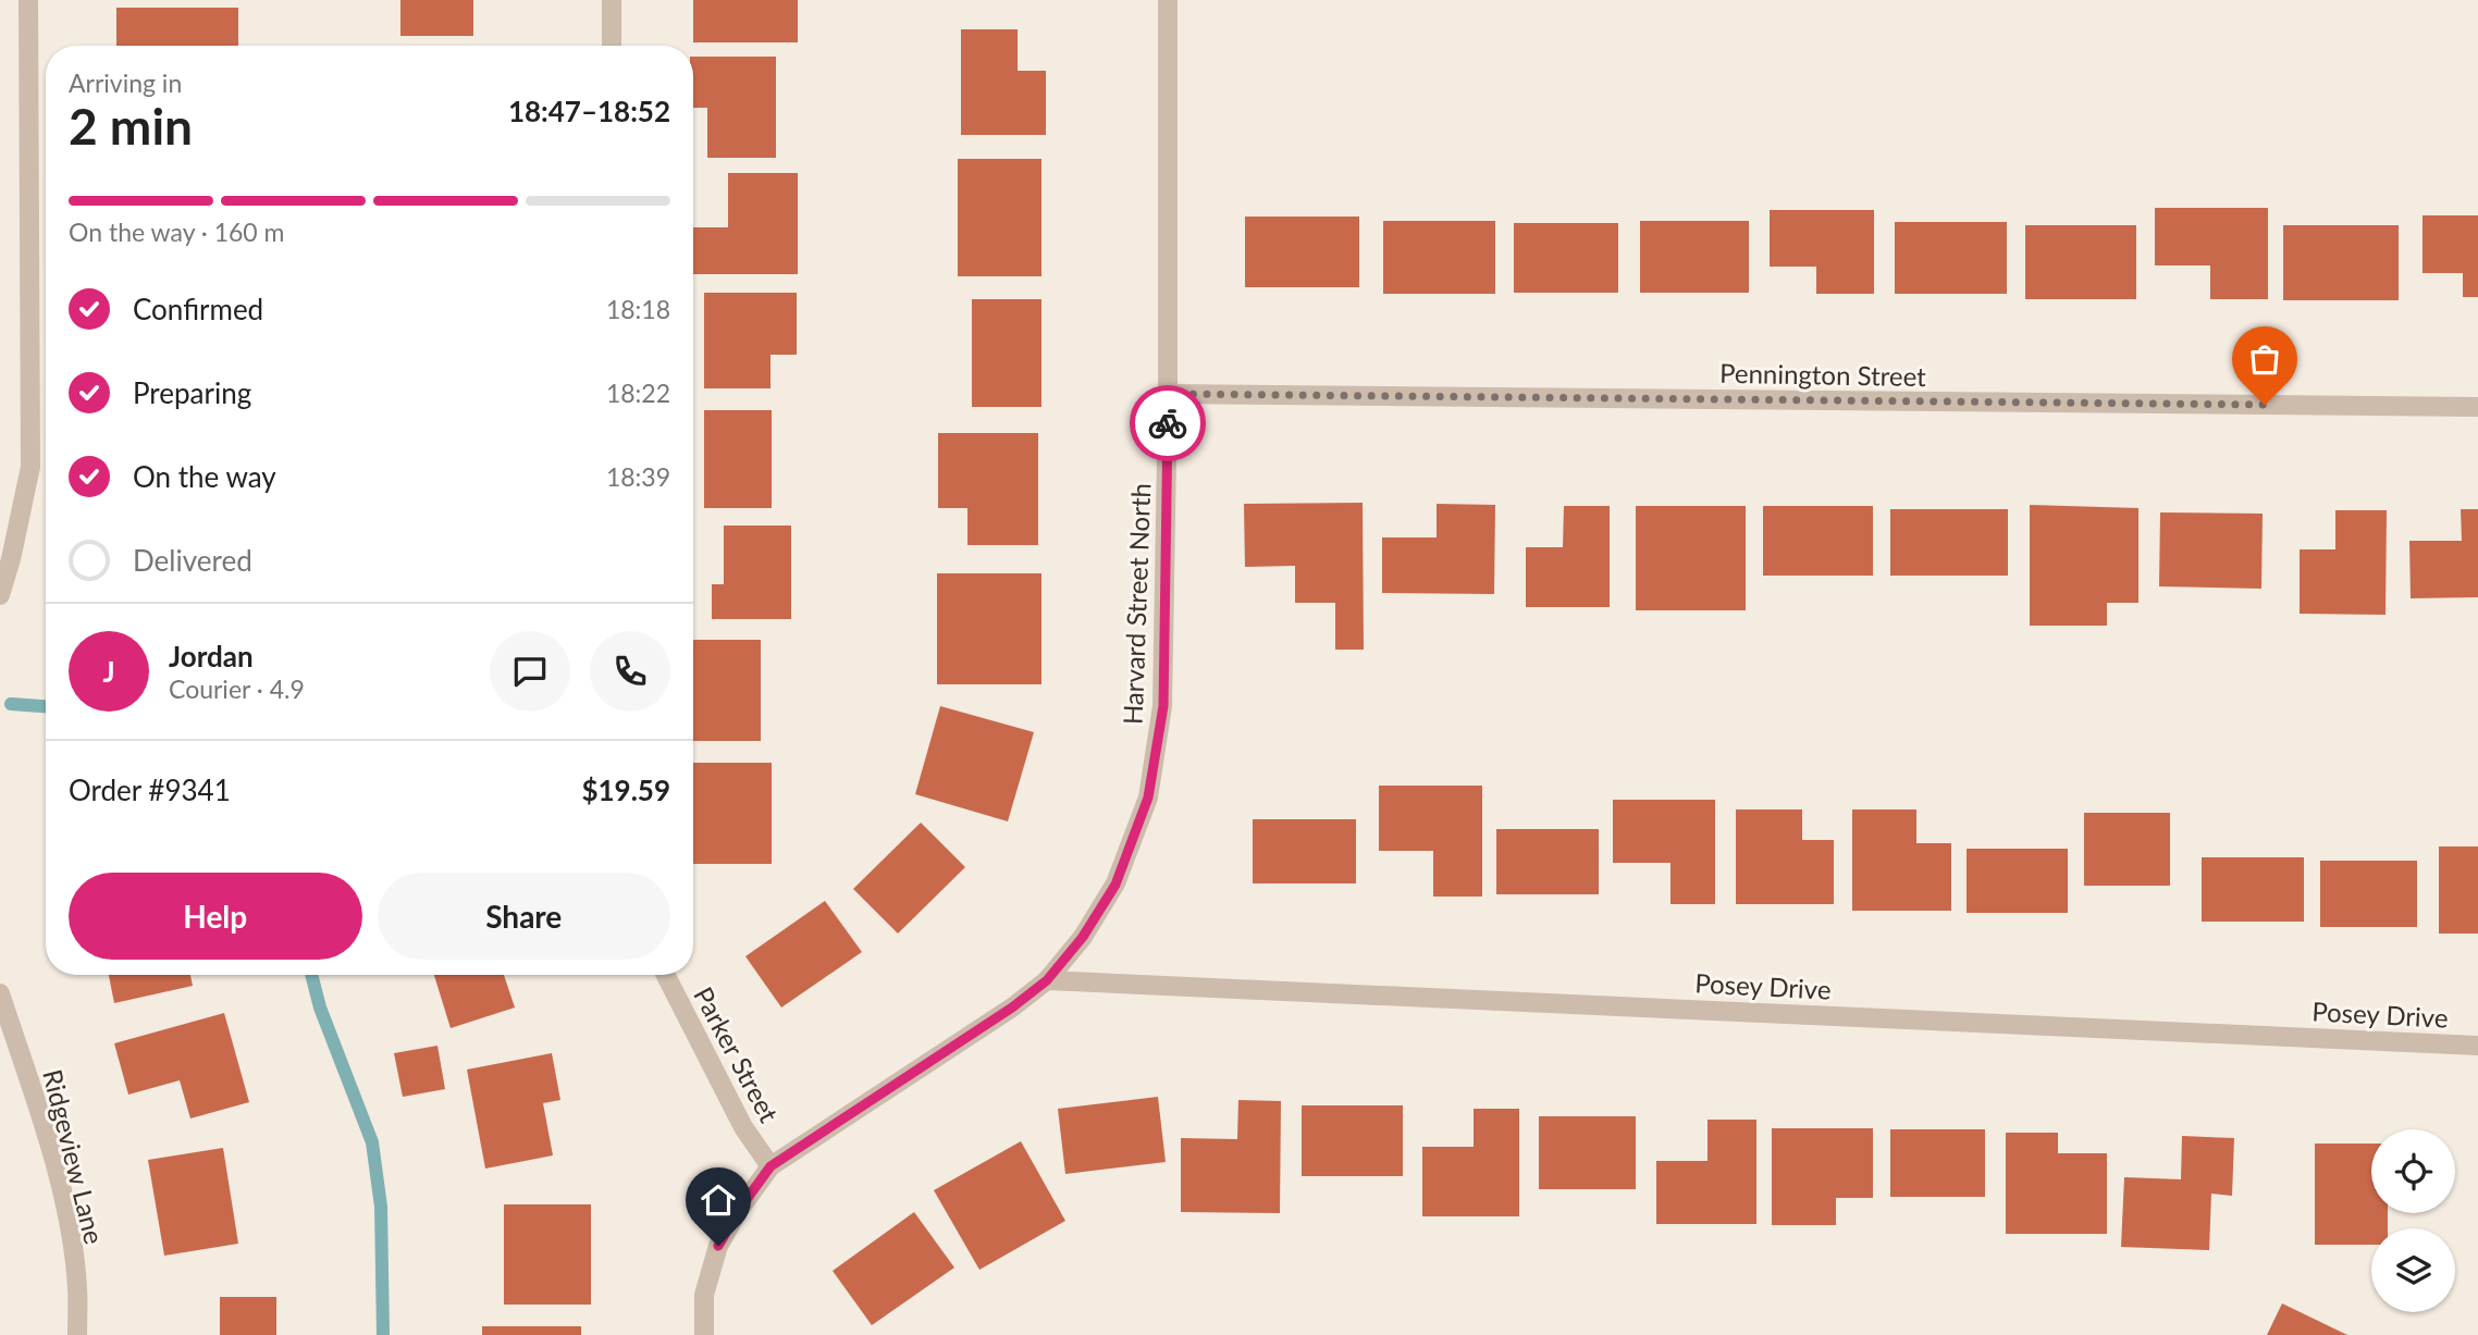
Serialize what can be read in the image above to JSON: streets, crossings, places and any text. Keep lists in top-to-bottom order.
{
  "streets": {
    "street": [
      "Pennington Street",
      "Harvard Street North",
      "Posey Drive",
      "Parker Street",
      "Ridgeview Lane"
    ]
  },
  "crossings": [
    ["Pennington Street", "Harvard Street North"],
    ["Harvard Street North", "Posey Drive"],
    ["Harvard Street North", "Parker Street"]
  ],
  "page": {
    "heading": ["2 min", "Arriving in", "18:47–18:52"],
    "panel": [
      "Jordan",
      "Courier · 4.9",
      "Order #9341",
      "$19.59"
    ],
    "bar": "On the way · 160 m",
    "list": [
      ["Confirmed", "18:18"],
      ["Preparing", "18:22"],
      ["On the way", "18:39"],
      "Delivered"
    ],
    "round": "J",
    "buttons": ["Help", "Share"]
  }
}
